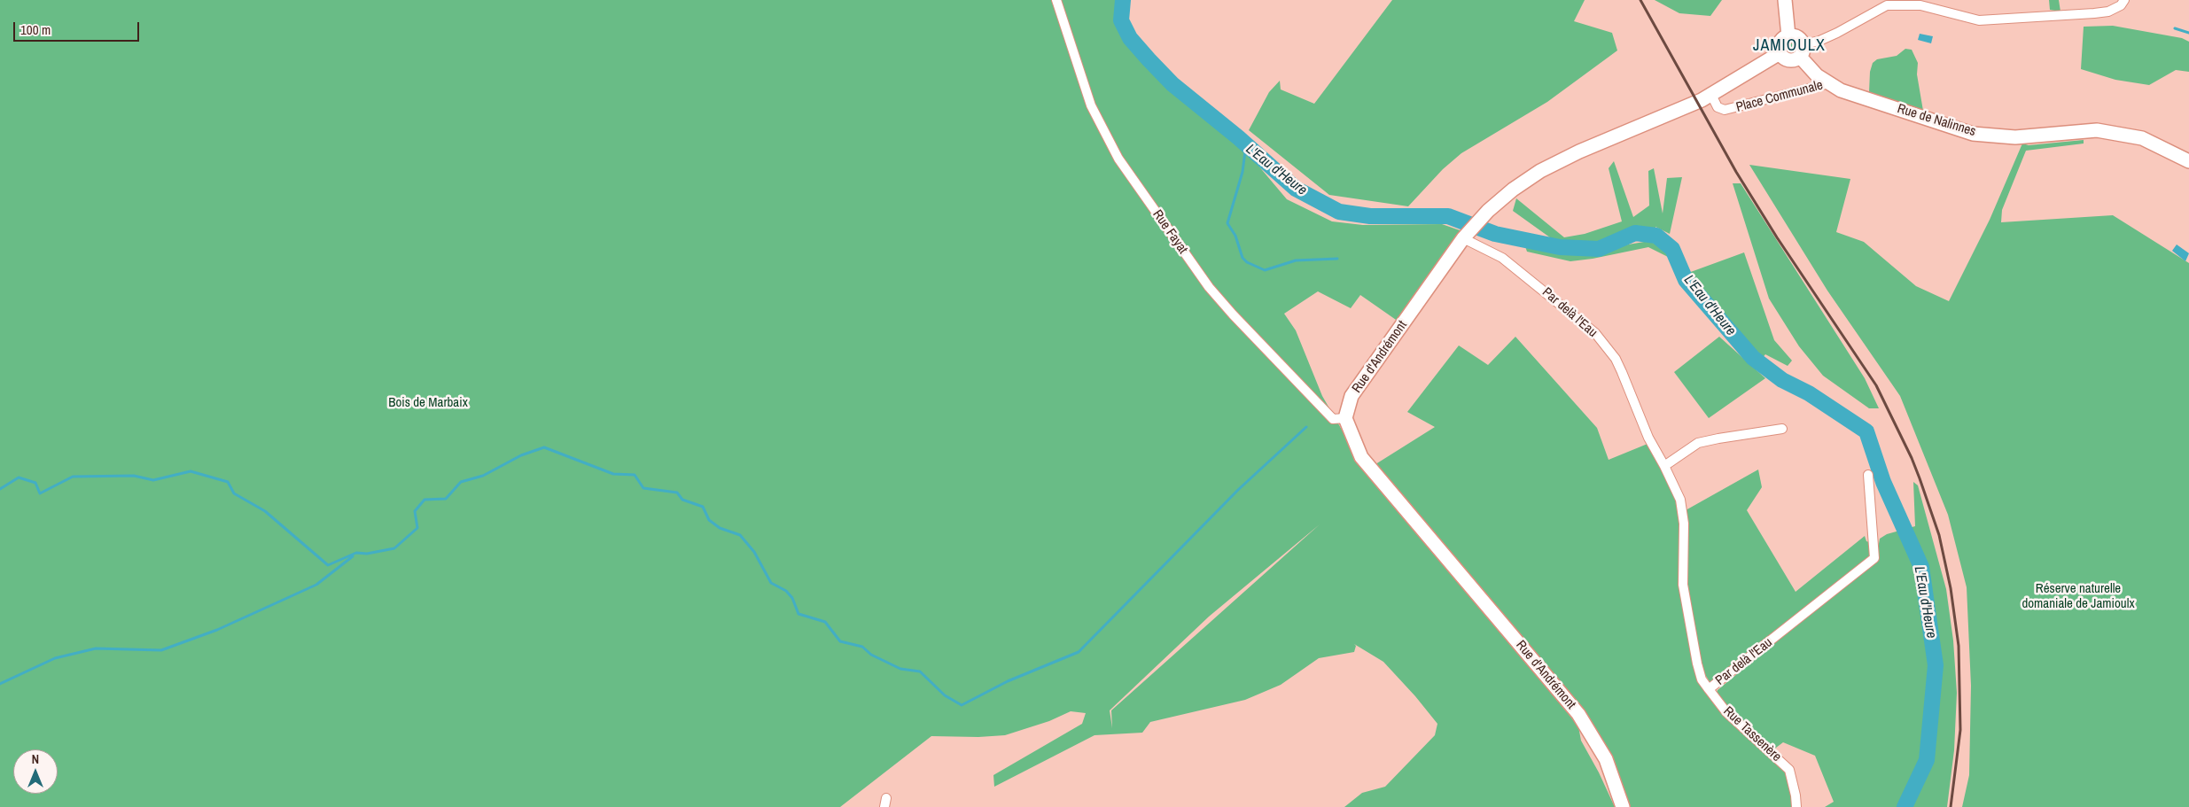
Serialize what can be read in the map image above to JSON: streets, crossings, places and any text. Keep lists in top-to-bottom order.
{
  "streets": {
    "street": [
      "Place Communale",
      "Rue de Nalinnes",
      "Rue Fayat",
      "Par delà l'Eau",
      "Rue d'Andrémont",
      "Rue Tassenère"
    ]
  },
  "crossings": [
    ["Place Communale", "Rue de Nalinnes"],
    ["Place Communale", "Rue d'Andrémont"],
    ["Rue Fayat", "Rue d'Andrémont"],
    ["Par delà l'Eau", "Rue d'Andrémont"],
    ["Par delà l'Eau", "Rue Tassenère"]
  ],
  "districts": ["JAMIOULX"],
  "water": ["L'Eau d'Heure"],
  "parks": ["Bois de Marbaix", "Réserve naturelle domaniale de Jamioulx"],
  "scale_bar": "100 m",
  "north": "top"
}
